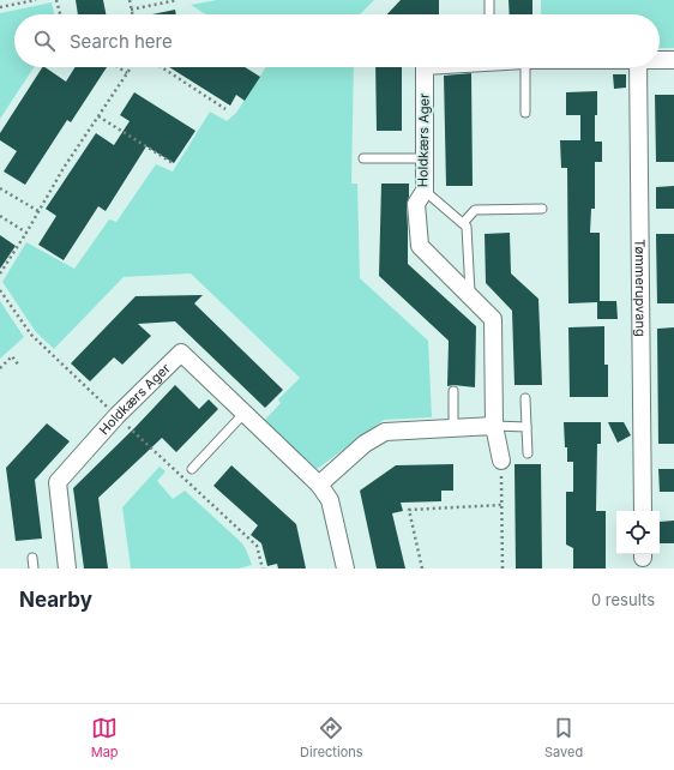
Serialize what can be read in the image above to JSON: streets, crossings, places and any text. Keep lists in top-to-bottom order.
{
  "streets": {
    "street": ["Holdkærs Ager", "Tømmerupvang"]
  },
  "page": {
    "search": "Search here",
    "heading": ["Nearby", "0 results"],
    "nav": ["Map", "Directions", "Saved"]
  }
}
